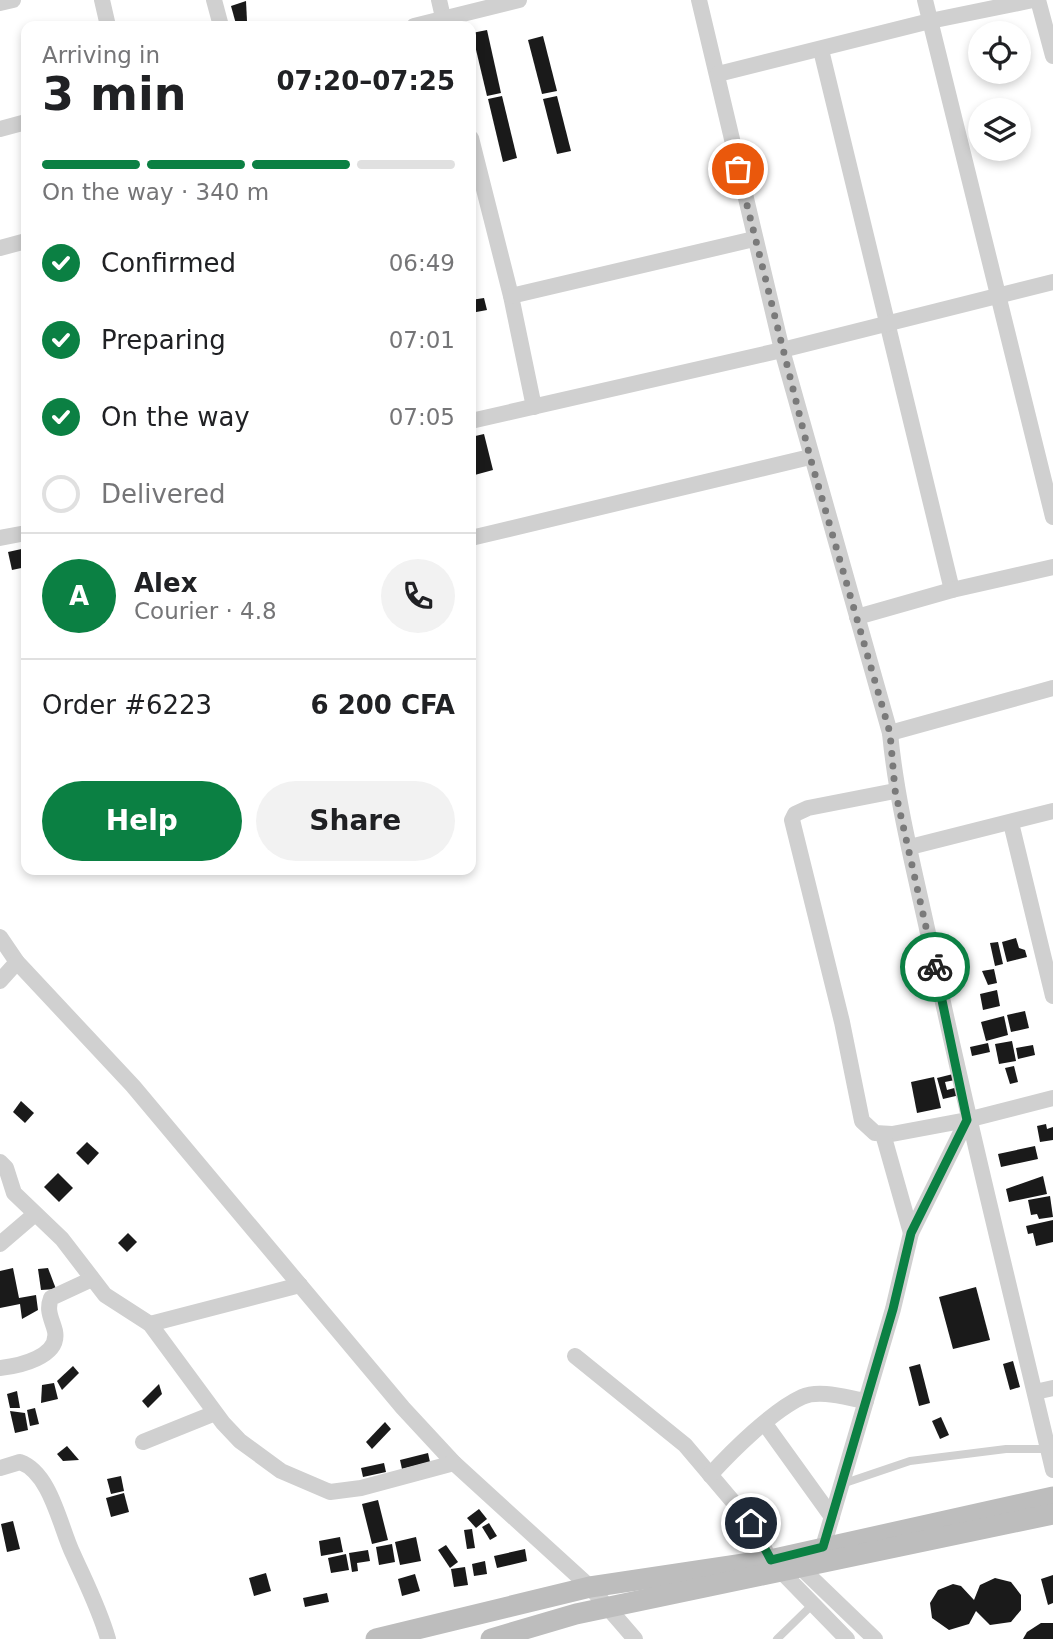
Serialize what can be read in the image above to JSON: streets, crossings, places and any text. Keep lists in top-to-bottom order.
{
  "page": {
    "heading": ["3 min", "Arriving in", "07:20–07:25"],
    "panel": [
      "Alex",
      "Courier · 4.8",
      "Order #6223",
      "6 200 CFA"
    ],
    "bar": "On the way · 340 m",
    "list": [
      ["Confirmed", "06:49"],
      ["Preparing", "07:01"],
      ["On the way", "07:05"],
      "Delivered"
    ],
    "round": "A",
    "buttons": ["Help", "Share"]
  }
}
